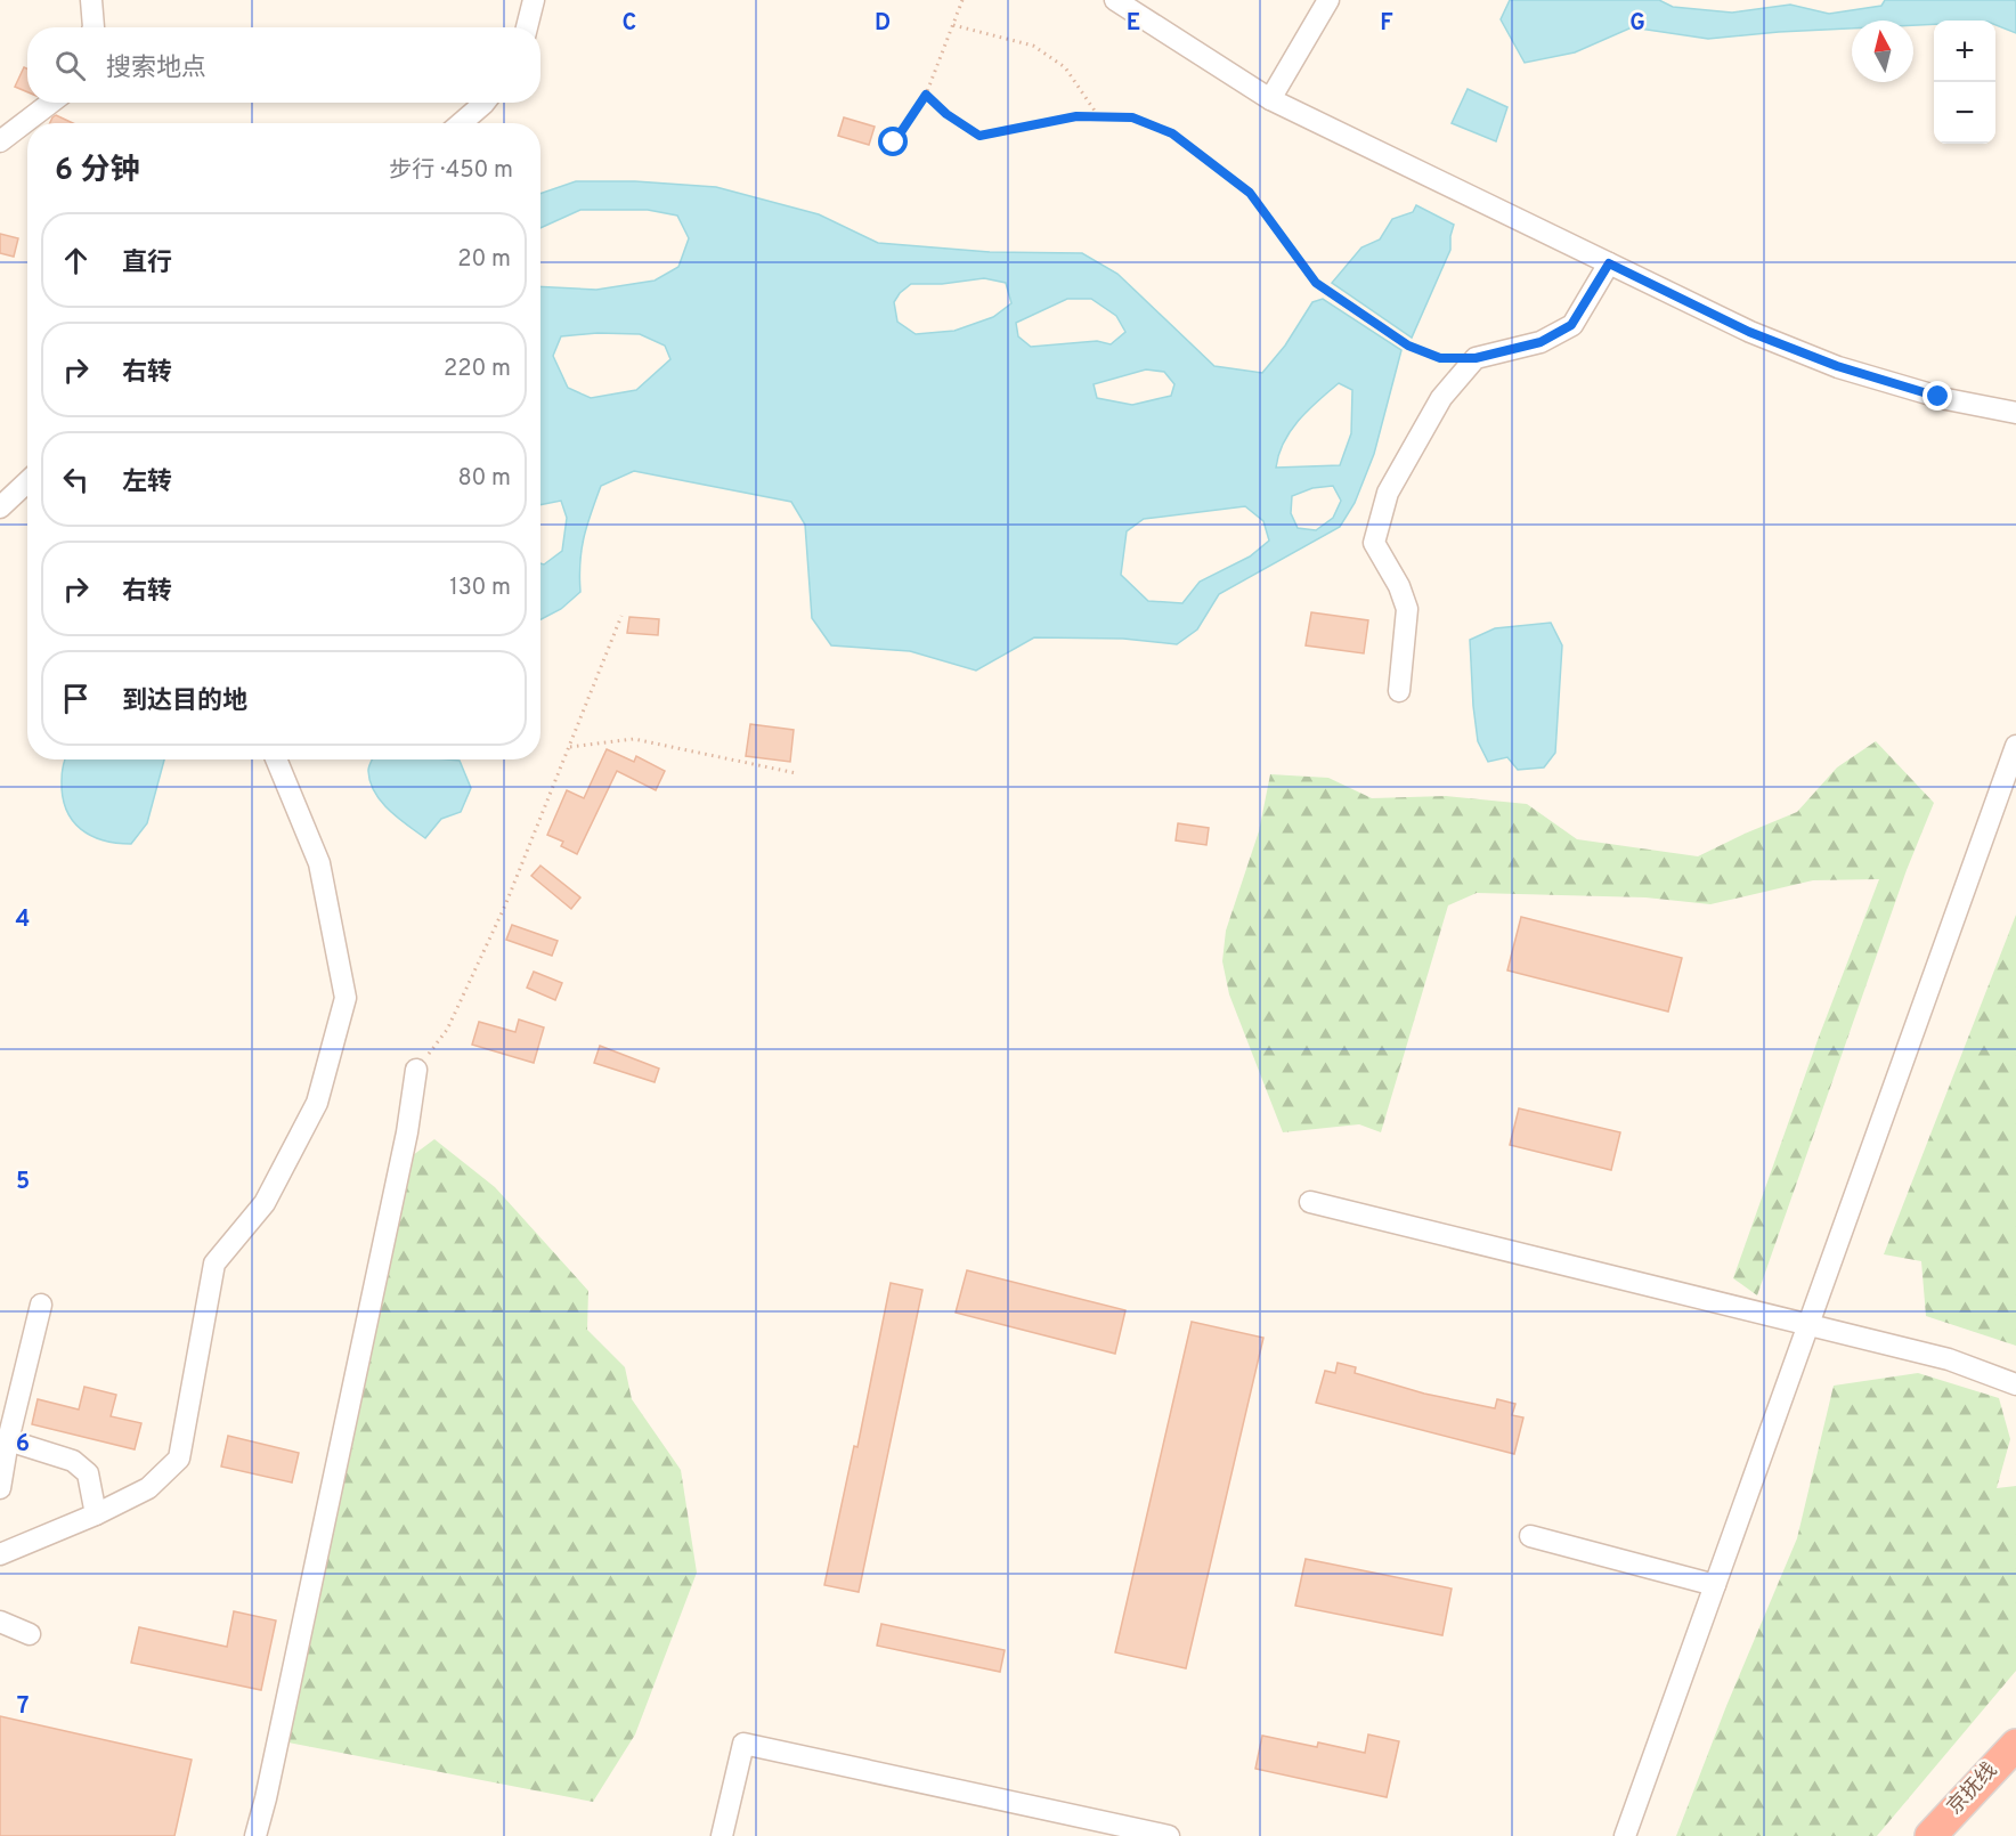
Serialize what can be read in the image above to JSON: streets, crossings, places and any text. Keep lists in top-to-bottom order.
{
  "streets": {
    "highway": ["京抚线"]
  },
  "north": "top",
  "page": {
    "map_buttons": ["+", "−"],
    "search": "搜索地点",
    "heading": ["6 分钟", "步行 · 450 m"],
    "list": [
      ["直行", "20 m"],
      ["右转", "220 m"],
      ["左转", "80 m"],
      ["右转", "130 m"],
      "到达目的地"
    ]
  },
  "grid": {
    "columns": [
      "C",
      "D",
      "E",
      "F",
      "G"
    ],
    "rows": [
      "4",
      "5",
      "6",
      "7"
    ]
  }
}
